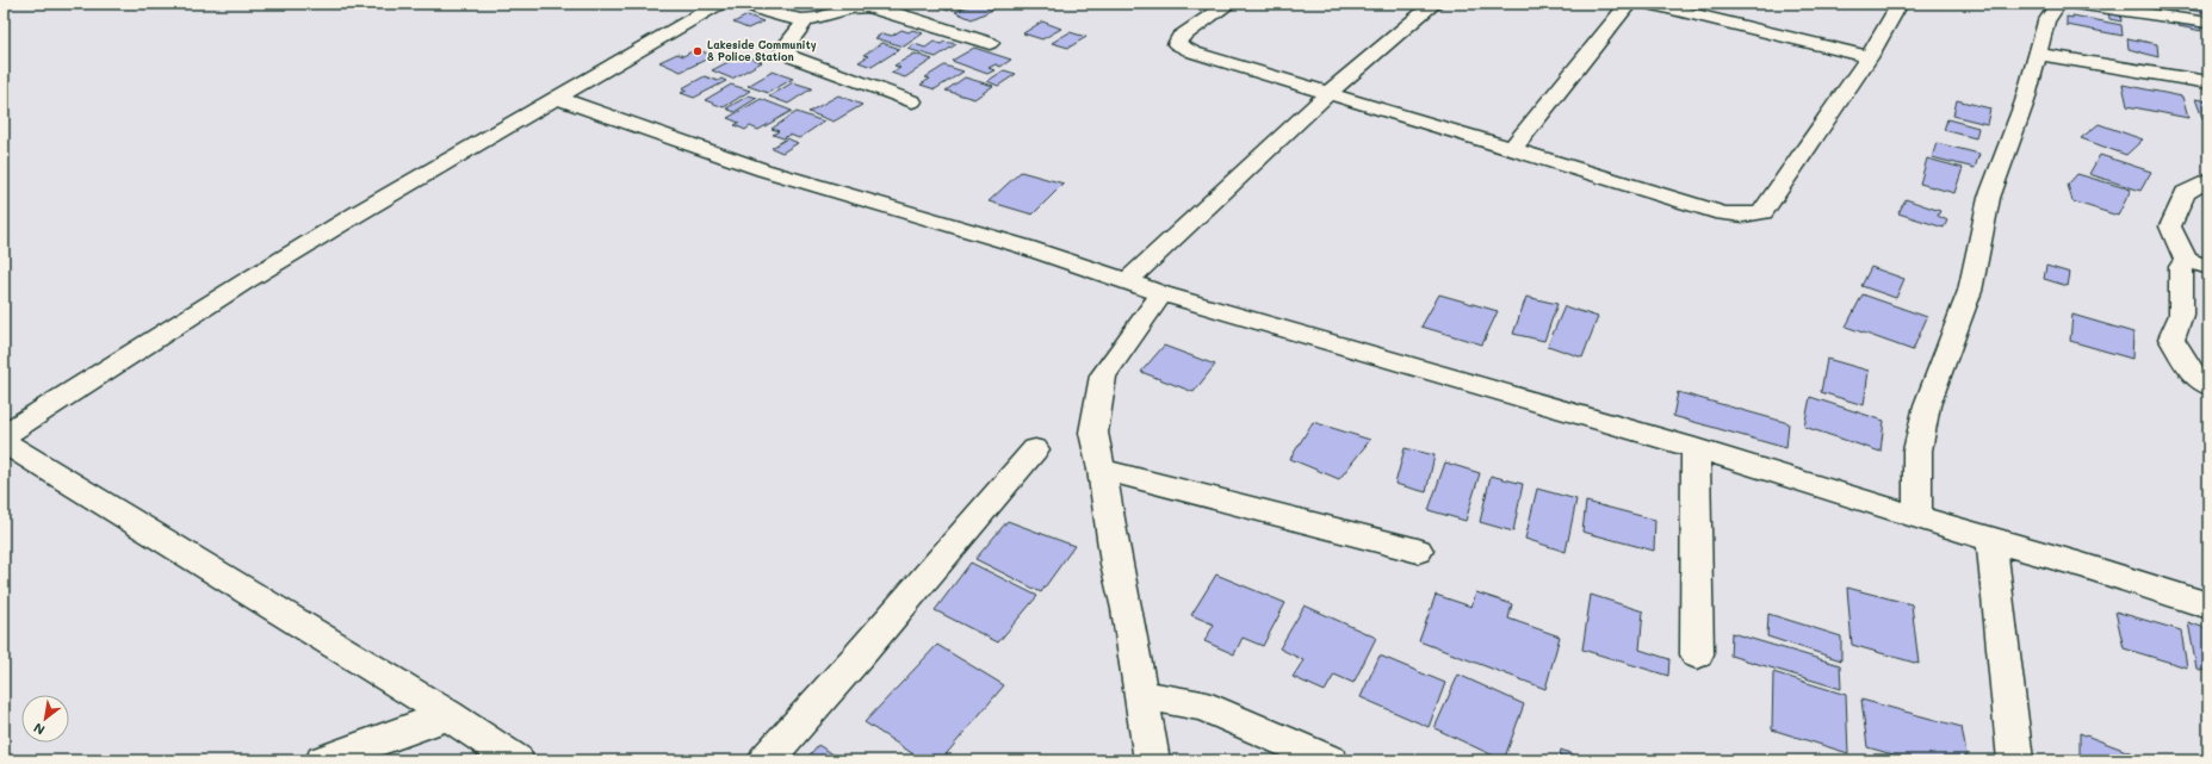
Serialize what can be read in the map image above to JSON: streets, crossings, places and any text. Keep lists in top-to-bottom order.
{
  "places": ["Lakeside Community 8 Police Station"],
  "north": "bottom left"
}
